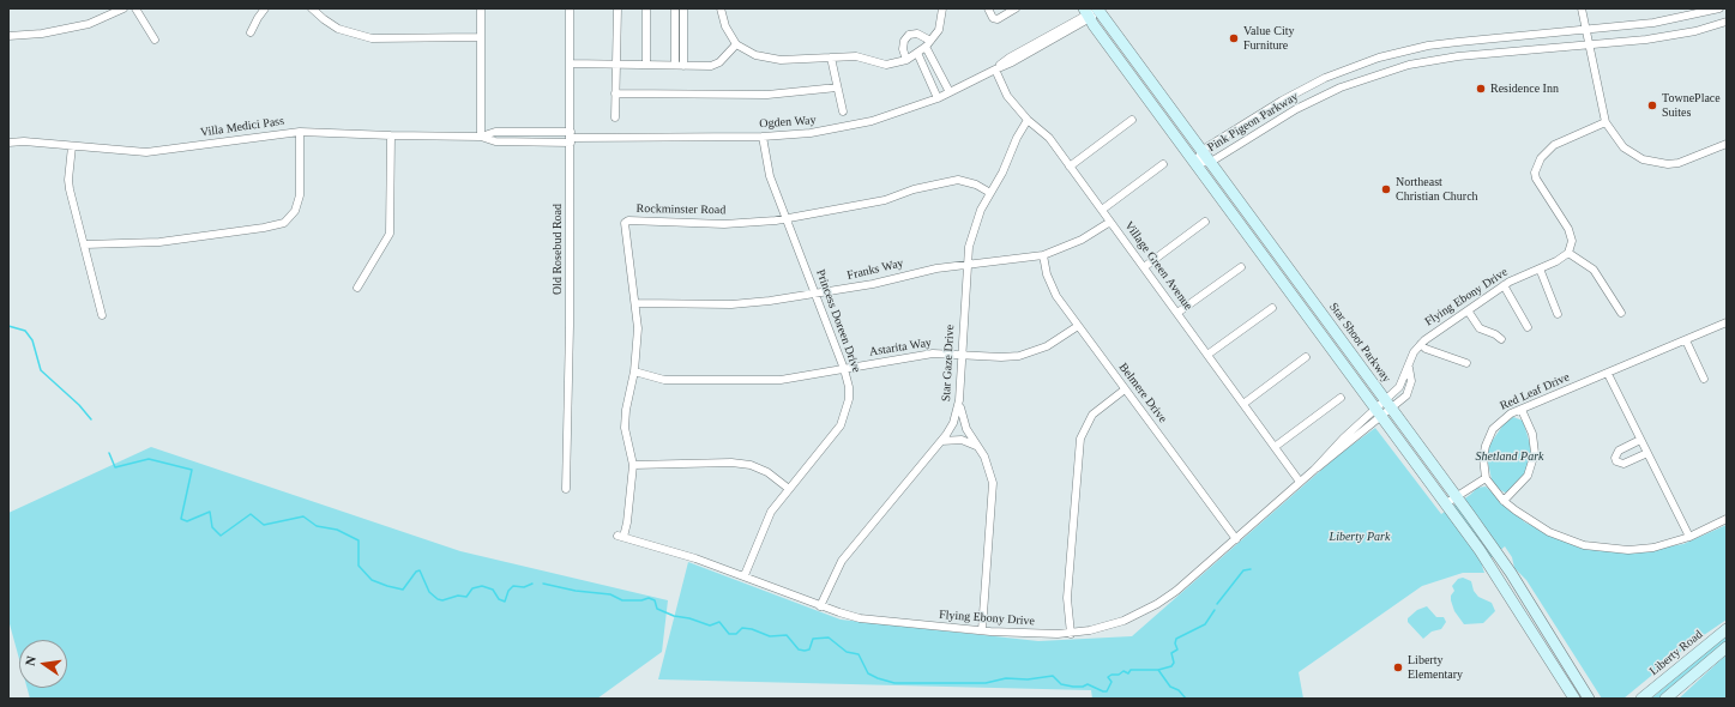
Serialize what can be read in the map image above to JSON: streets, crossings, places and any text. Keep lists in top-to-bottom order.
{
  "streets": {
    "street": [
      "Ogden Way",
      "Pink Pigeon Parkway",
      "Villa Medici Pass",
      "Rockminster Road",
      "Old Rosebud Road",
      "Village Green Avenue",
      "Franks Way",
      "Flying Ebony Drive",
      "Princess Doreen Drive",
      "Star Shoot Parkway",
      "Astarita Way",
      "Star Gaze Drive",
      "Red Leaf Drive",
      "Belmere Drive",
      "Liberty Road"
    ]
  },
  "crossings": [
    ["Ogden Way", "Villa Medici Pass"],
    ["Ogden Way", "Old Rosebud Road"],
    ["Ogden Way", "Village Green Avenue"],
    ["Ogden Way", "Princess Doreen Drive"],
    ["Ogden Way", "Star Shoot Parkway"],
    ["Pink Pigeon Parkway", "Star Shoot Parkway"],
    ["Villa Medici Pass", "Old Rosebud Road"],
    ["Rockminster Road", "Franks Way"],
    ["Rockminster Road", "Flying Ebony Drive"],
    ["Rockminster Road", "Princess Doreen Drive"],
    ["Rockminster Road", "Astarita Way"],
    ["Rockminster Road", "Star Gaze Drive"],
    ["Village Green Avenue", "Franks Way"],
    ["Village Green Avenue", "Flying Ebony Drive"],
    ["Village Green Avenue", "Star Gaze Drive"],
    ["Franks Way", "Princess Doreen Drive"],
    ["Franks Way", "Star Gaze Drive"],
    ["Franks Way", "Belmere Drive"],
    ["Flying Ebony Drive", "Princess Doreen Drive"],
    ["Flying Ebony Drive", "Star Shoot Parkway"],
    ["Flying Ebony Drive", "Star Gaze Drive"],
    ["Flying Ebony Drive", "Belmere Drive"],
    ["Princess Doreen Drive", "Astarita Way"],
    ["Astarita Way", "Star Gaze Drive"],
    ["Astarita Way", "Belmere Drive"]
  ],
  "parks": ["Shetland Park", "Liberty Park"],
  "places": [
    "Value City Furniture",
    "Residence Inn",
    "TownePlace Suites",
    "Northeast Christian Church",
    "Liberty Elementary"
  ],
  "north": "left"
}
